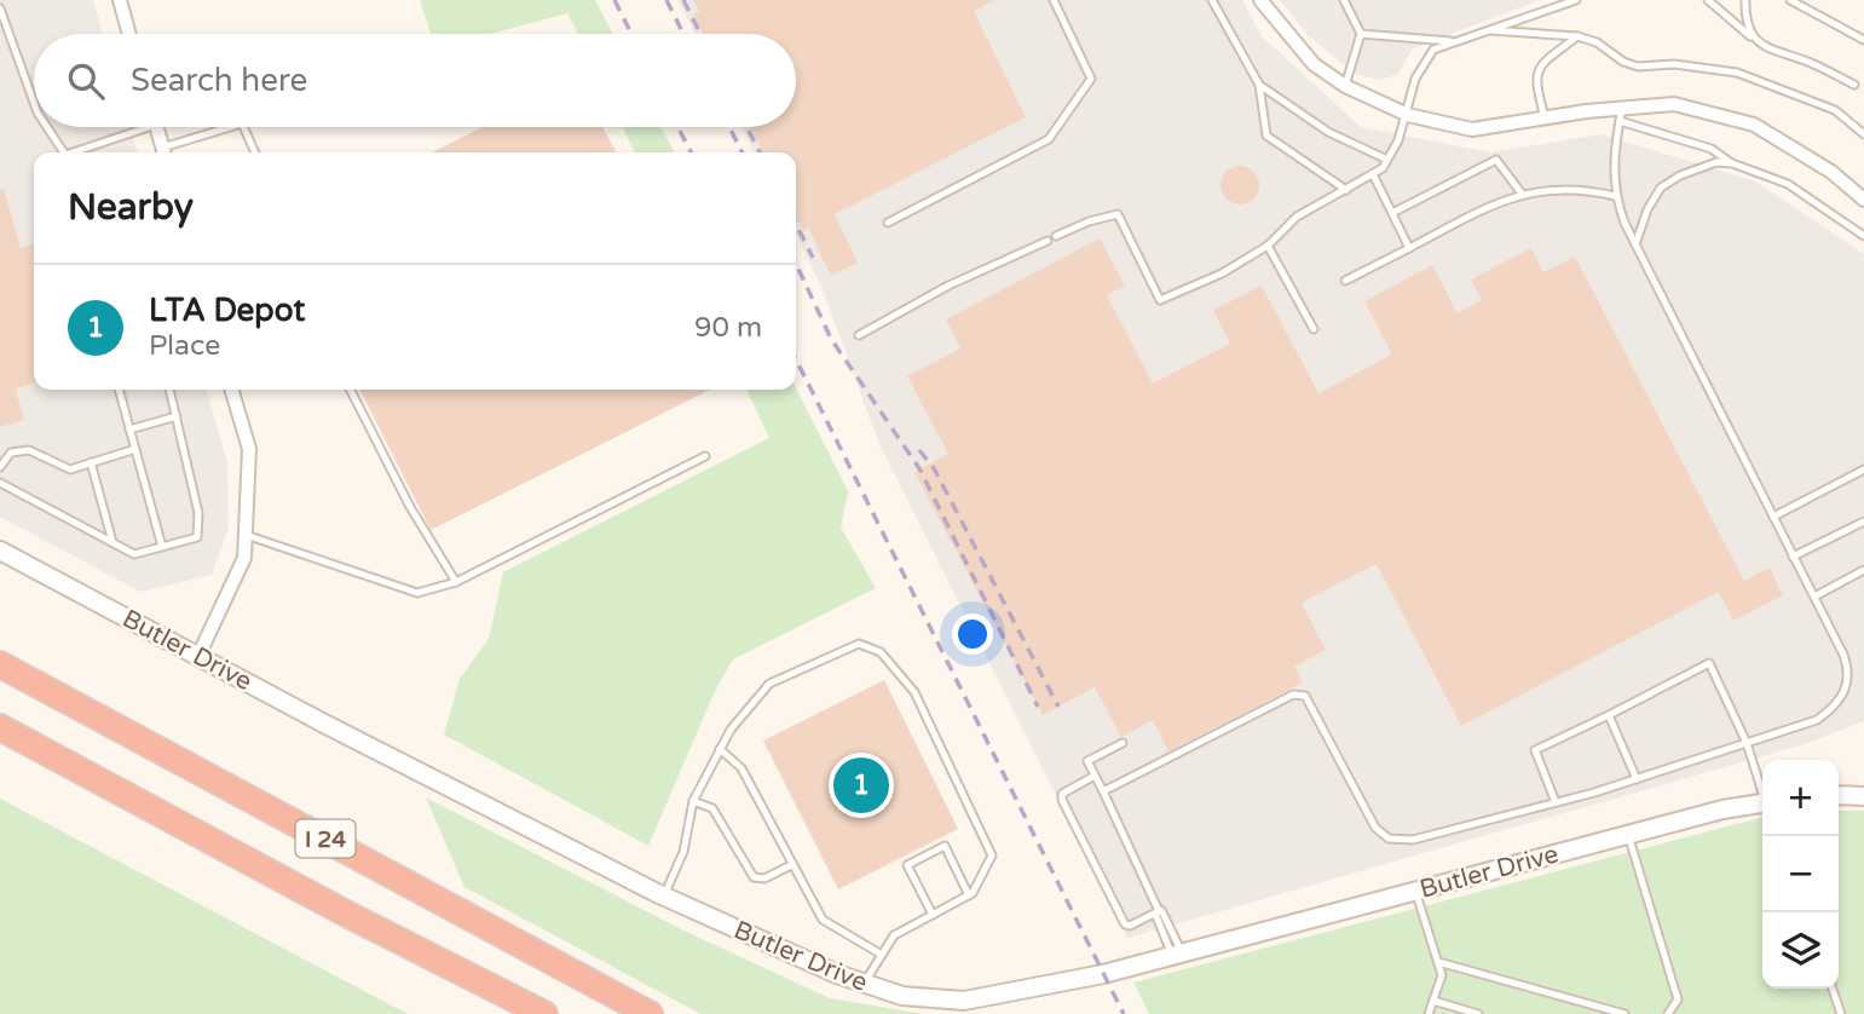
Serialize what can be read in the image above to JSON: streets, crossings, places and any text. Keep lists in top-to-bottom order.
{
  "streets": {
    "highway": ["I 24"],
    "street": ["Butler Drive"]
  },
  "page": {
    "search": "Search here",
    "heading": "Nearby",
    "list": [
      {
        "mark": "1",
        "name": "LTA Depot",
        "note": "Place",
        "value": "90 m"
      }
    ],
    "pins": "1",
    "map_buttons": ["+", "−"]
  }
}
